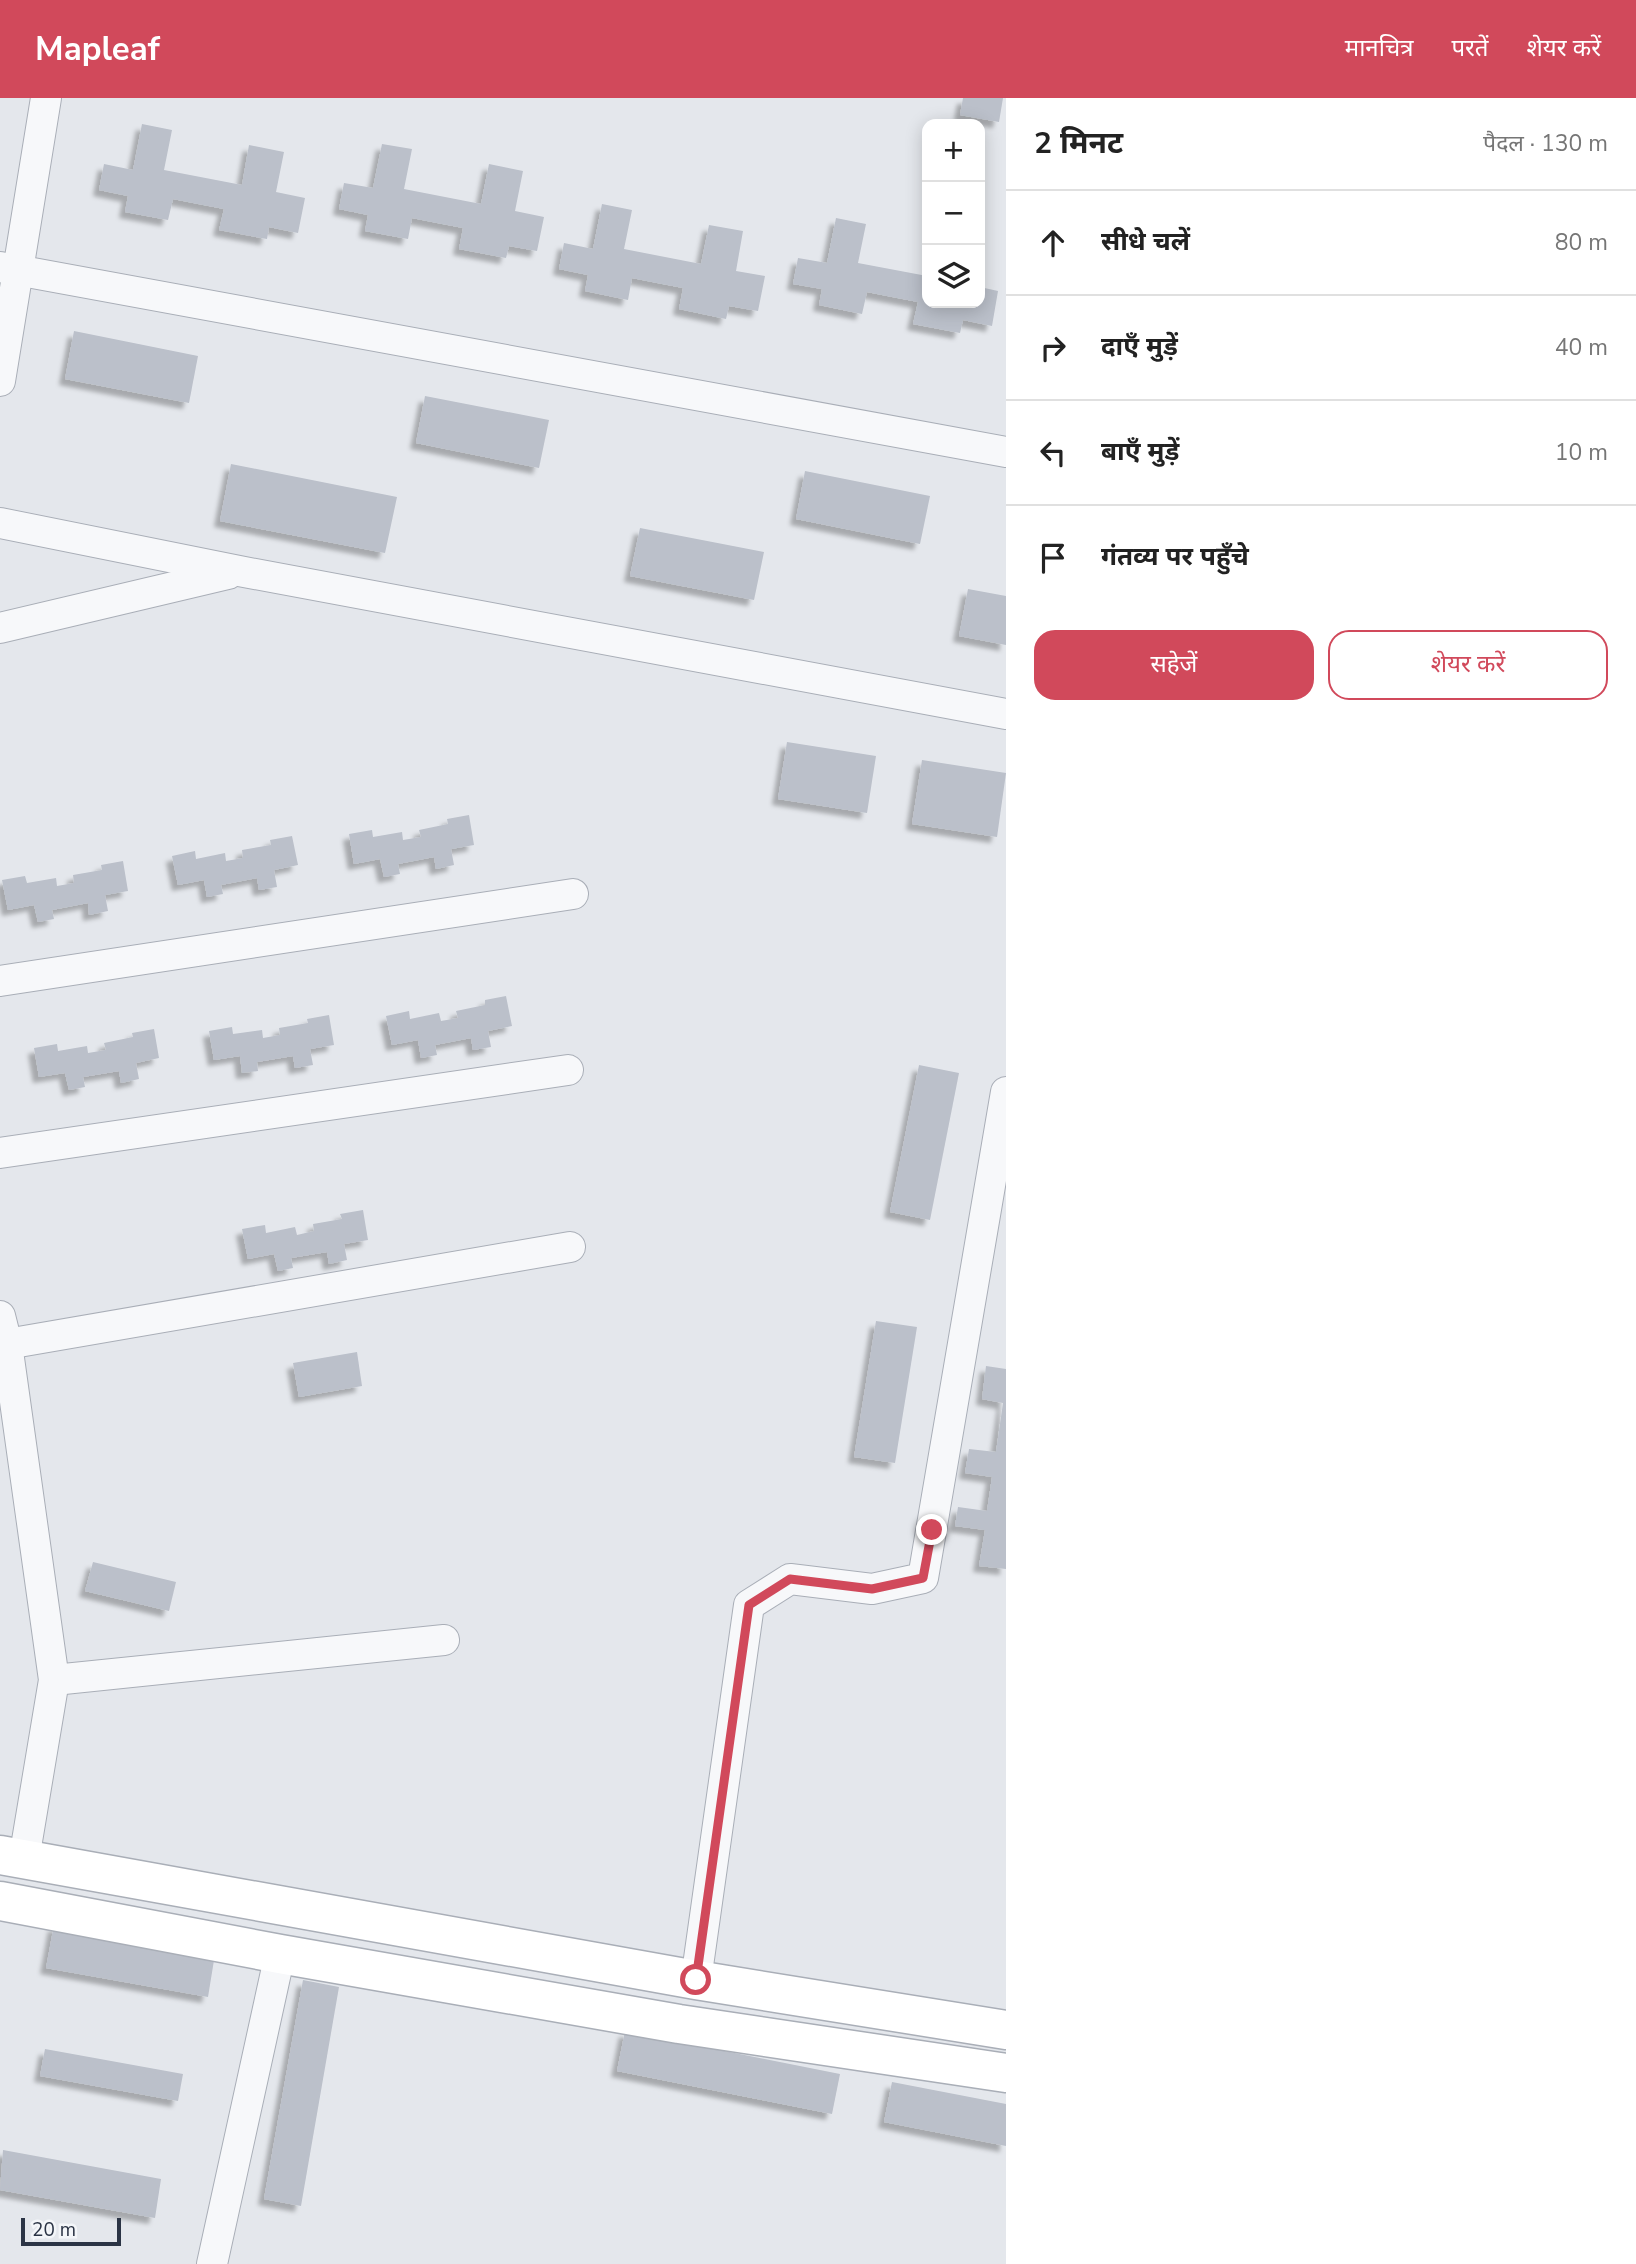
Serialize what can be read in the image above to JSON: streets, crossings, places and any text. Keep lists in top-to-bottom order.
{
  "scale_bar": "20 m",
  "page": {
    "header": "Mapleaf",
    "nav": ["मानचित्र", "परतें", "शेयर करें"],
    "heading": ["2 मिनट", "पैदल · 130 m"],
    "map_buttons": ["+", "−"],
    "list": [
      ["सीधे चलें", "80 m"],
      ["दाएँ मुड़ें", "40 m"],
      ["बाएँ मुड़ें", "10 m"],
      "गंतव्य पर पहुँचे"
    ],
    "buttons": ["सहेजें", "शेयर करें"],
    "scale": "20 m"
  }
}
